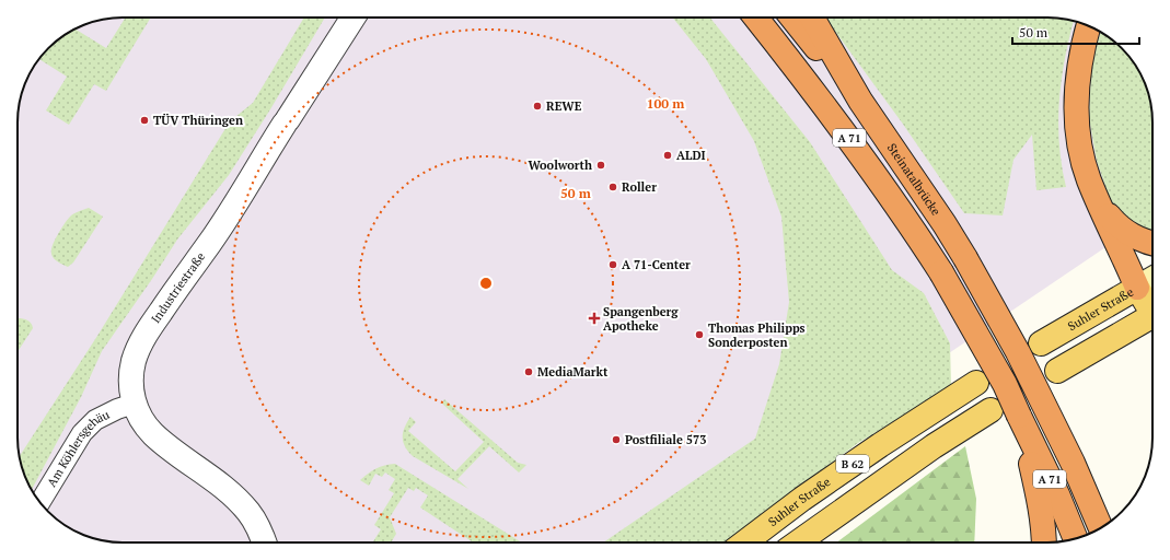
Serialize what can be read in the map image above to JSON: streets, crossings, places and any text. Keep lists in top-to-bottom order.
{
  "streets": {
    "highway": ["A 71", "Steinatalbrücke"],
    "main road": ["Suhler Straße", "B 62"],
    "street": ["Industriestraße", "Am Köhlersgehäu"]
  },
  "crossings": [
    ["A 71", "Steinatalbrücke"],
    ["Industriestraße", "Am Köhlersgehäu"]
  ],
  "places": {
    "other": [
      "REWE",
      "TÜV Thüringen",
      "ALDI",
      "Woolworth",
      "Roller",
      "A 71-Center",
      "Thomas Philipps Sonderposten",
      "MediaMarkt",
      "Postfiliale 573"
    ],
    "health": ["Spangenberg Apotheke"]
  },
  "scale_bar": "50 m",
  "rings": ["100 m", "50 m"]
}
